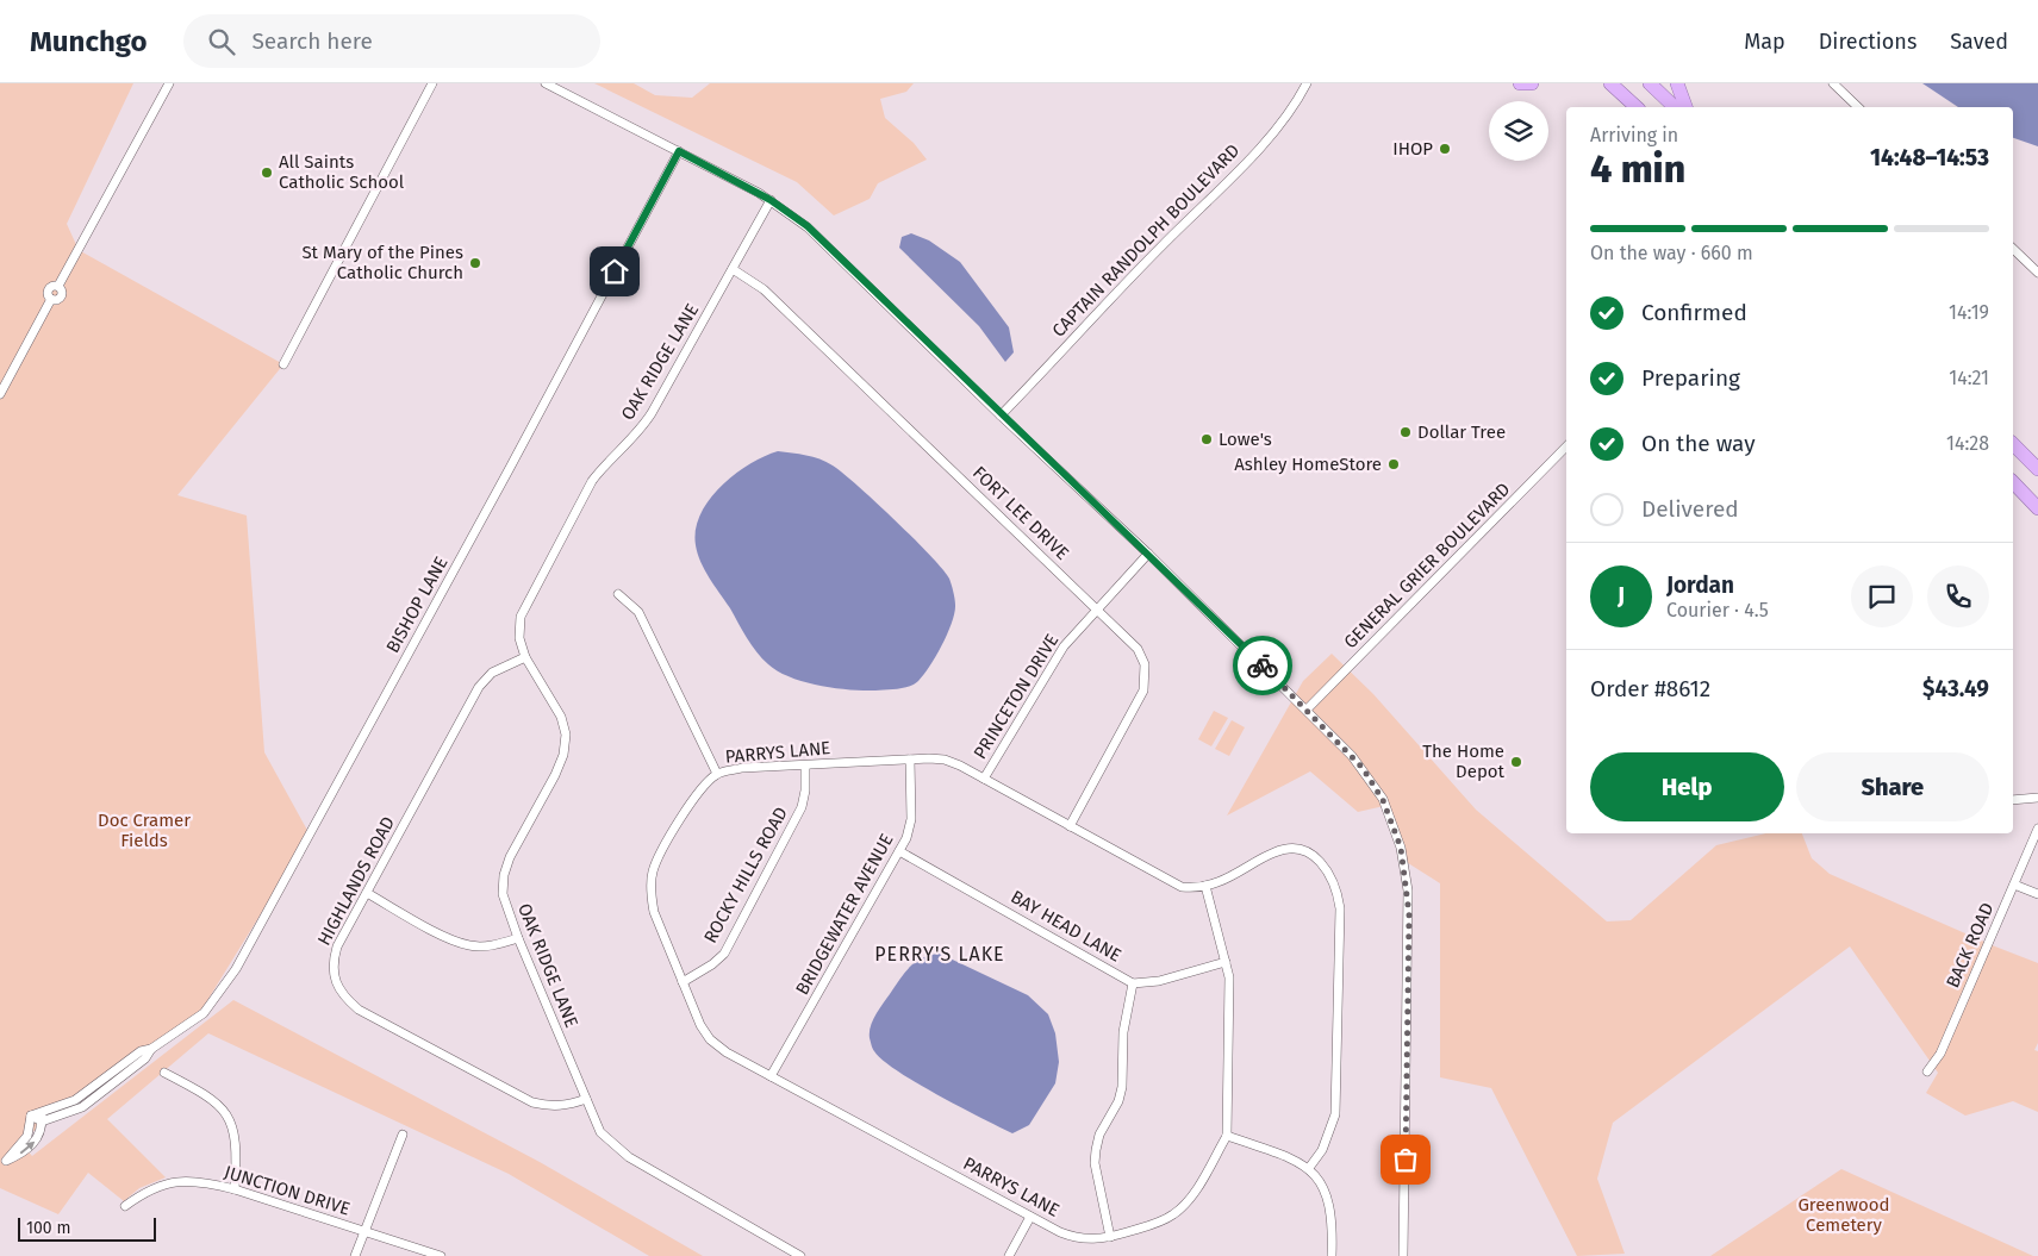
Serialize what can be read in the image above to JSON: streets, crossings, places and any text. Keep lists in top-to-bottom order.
{
  "streets": {
    "street": [
      "CAPTAIN RANDOLPH BOULEVARD",
      "OAK RIDGE LANE",
      "FORT LEE DRIVE",
      "GENERAL GRIER BOULEVARD",
      "BISHOP LANE",
      "PRINCETON DRIVE",
      "PARRYS LANE",
      "ROCKY HILLS ROAD",
      "HIGHLANDS ROAD",
      "BRIDGEWATER AVENUE",
      "BAY HEAD LANE",
      "BACK ROAD",
      "JUNCTION DRIVE"
    ]
  },
  "crossings": [
    ["OAK RIDGE LANE", "FORT LEE DRIVE"],
    ["OAK RIDGE LANE", "HIGHLANDS ROAD"],
    ["FORT LEE DRIVE", "PRINCETON DRIVE"],
    ["FORT LEE DRIVE", "PARRYS LANE"],
    ["PRINCETON DRIVE", "PARRYS LANE"],
    ["PARRYS LANE", "ROCKY HILLS ROAD"],
    ["PARRYS LANE", "BRIDGEWATER AVENUE"],
    ["BRIDGEWATER AVENUE", "BAY HEAD LANE"]
  ],
  "districts": ["PERRY'S LAKE"],
  "parks": ["Doc Cramer Fields", "Greenwood Cemetery"],
  "places": [
    "IHOP",
    "All Saints Catholic School",
    "St Mary of the Pines Catholic Church",
    "Dollar Tree",
    "Lowe's",
    "Ashley HomeStore",
    "The Home Depot"
  ],
  "scale_bar": "100 m",
  "page": {
    "header": "Munchgo",
    "search": "Search here",
    "nav": ["Map", "Directions", "Saved"],
    "heading": ["4 min", "Arriving in", "14:48–14:53"],
    "panel": [
      "Jordan",
      "Courier · 4.5",
      "Order #8612",
      "$43.49"
    ],
    "bar": "On the way · 660 m",
    "list": [
      ["Confirmed", "14:19"],
      ["Preparing", "14:21"],
      ["On the way", "14:28"],
      "Delivered"
    ],
    "round": "J",
    "buttons": ["Help", "Share"],
    "scale": "100 m"
  }
}
